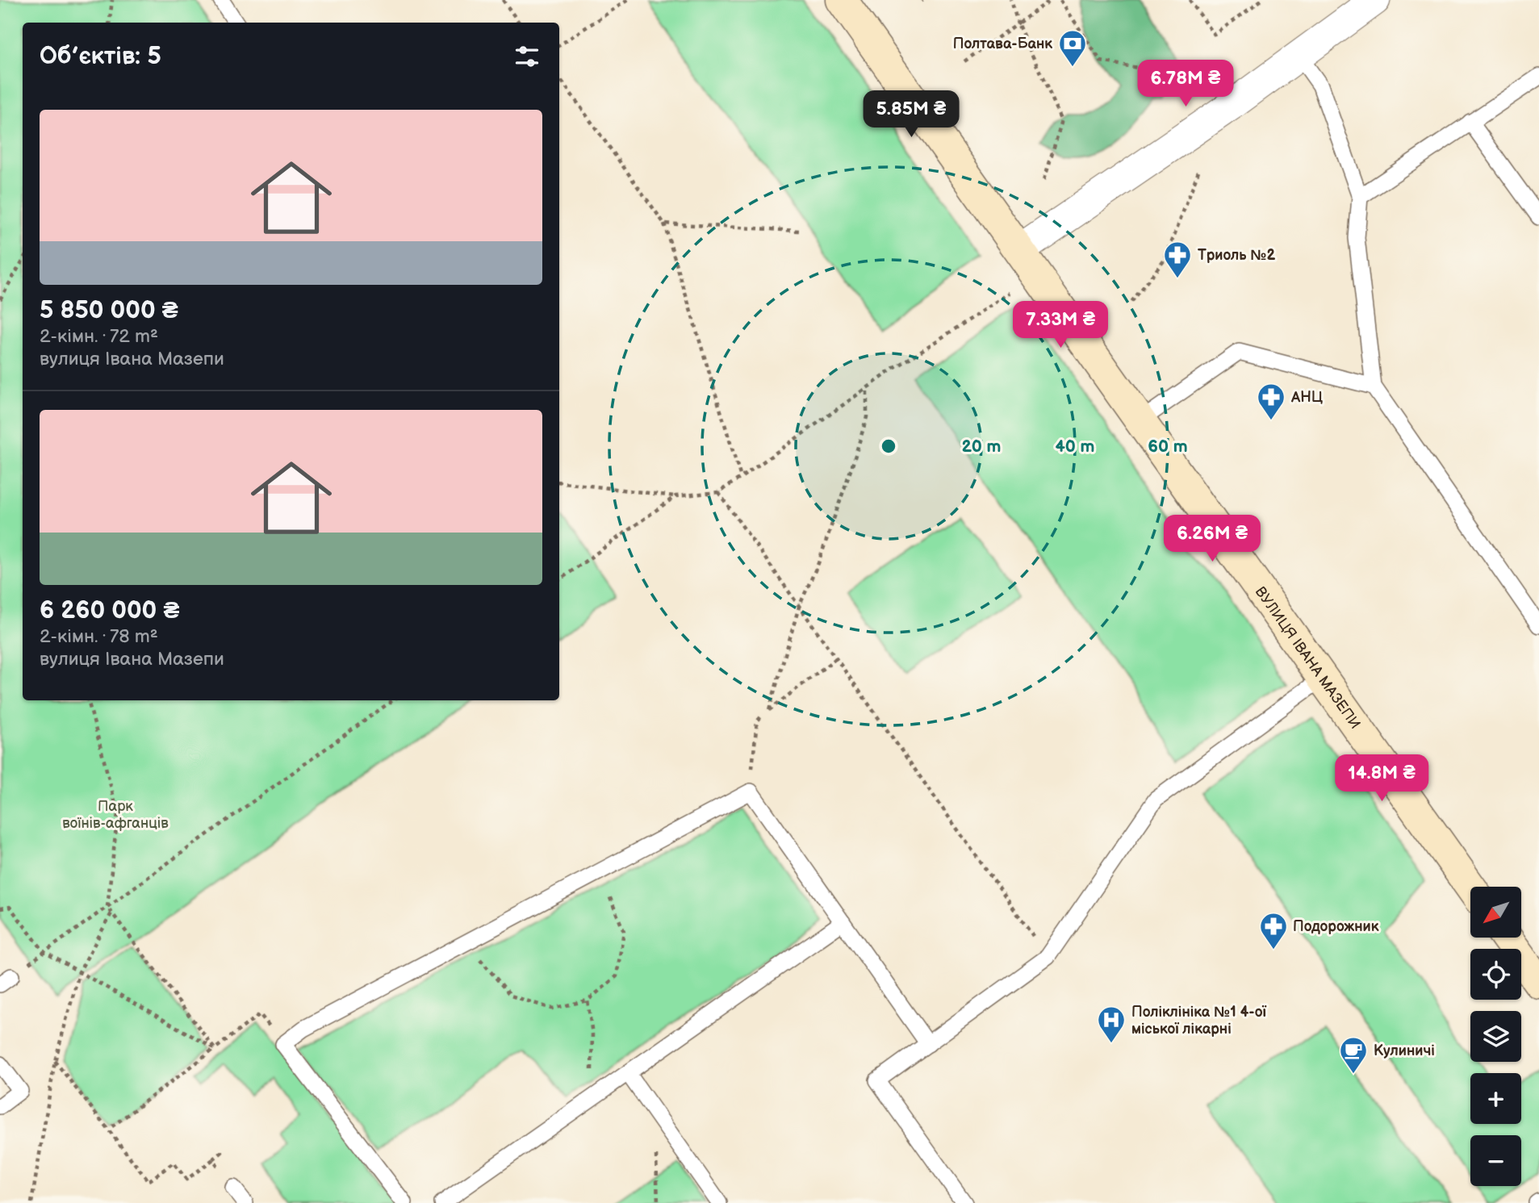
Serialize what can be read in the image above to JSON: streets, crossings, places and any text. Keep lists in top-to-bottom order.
{
  "streets": {
    "main road": ["ВУЛИЦЯ ІВАНА МАЗЕПИ"]
  },
  "parks": ["Парк воїнів-афганців"],
  "places": {
    "bank": ["Полтава-Банк"],
    "pharmacy": ["Триоль №2", "АНЦ", "Подорожник"],
    "hospital": ["Поліклініка №1 4-ої міської лікарні"],
    "cafe": ["Кулиничі"]
  },
  "north": "bottom left",
  "page": {
    "heading": "Об’єктів: 5",
    "price": [
      "6.78M ₴",
      "5.85M ₴",
      "7.33M ₴",
      "6.26M ₴",
      "14.8M ₴"
    ],
    "list": [
      {
        "name": "5 850 000 ₴",
        "note": "2-кімн. · 72 m² · вулиця Івана Мазепи"
      },
      {
        "name": "6 260 000 ₴",
        "note": "2-кімн. · 78 m² · вулиця Івана Мазепи"
      }
    ],
    "map_buttons": ["+", "−"]
  },
  "rings": ["20 m", "40 m", "60 m"]
}
